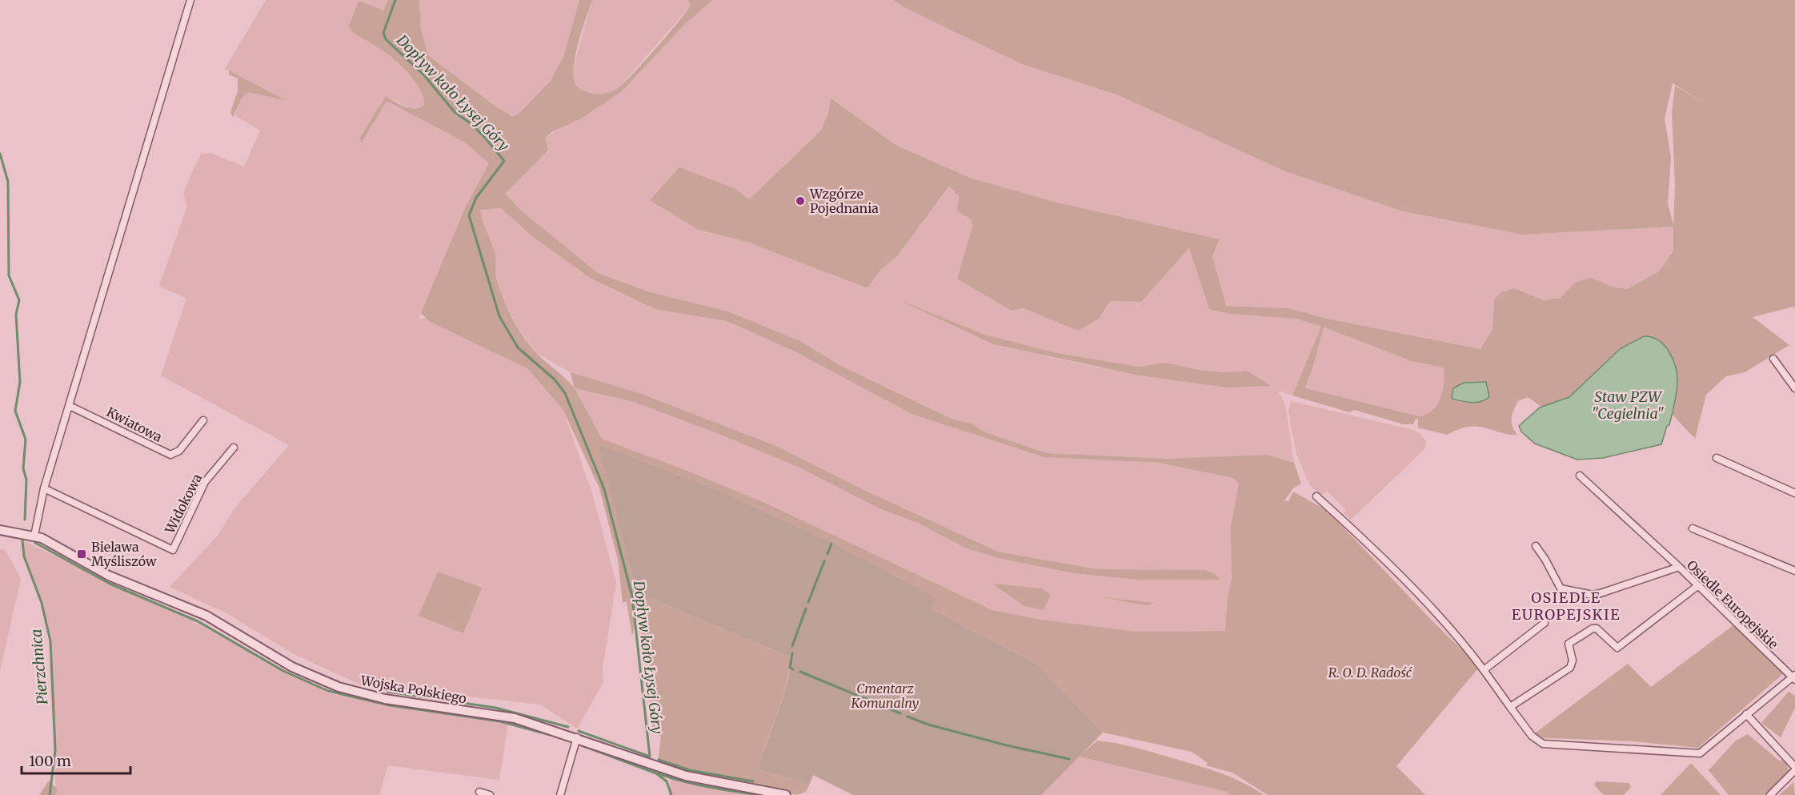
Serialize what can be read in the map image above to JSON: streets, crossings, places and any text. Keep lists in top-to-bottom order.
{
  "streets": {
    "street": [
      "Kwiatowa",
      "Widokowa",
      "Osiedle Europejskie",
      "Wojska Polskiego"
    ]
  },
  "districts": ["OSIEDLE EUROPEJSKIE"],
  "water": ["Dopływ koło Łysej Góry", "Staw PZW \"Cegielnia\"", "Pierzchnica"],
  "parks": ["R. O. D. Radość", "Cmentarz Komunalny"],
  "places": {
    "other": ["Wzgórze Pojednania"],
    "transit": ["Bielawa Myśliszów"]
  },
  "scale_bar": "100 m"
}
